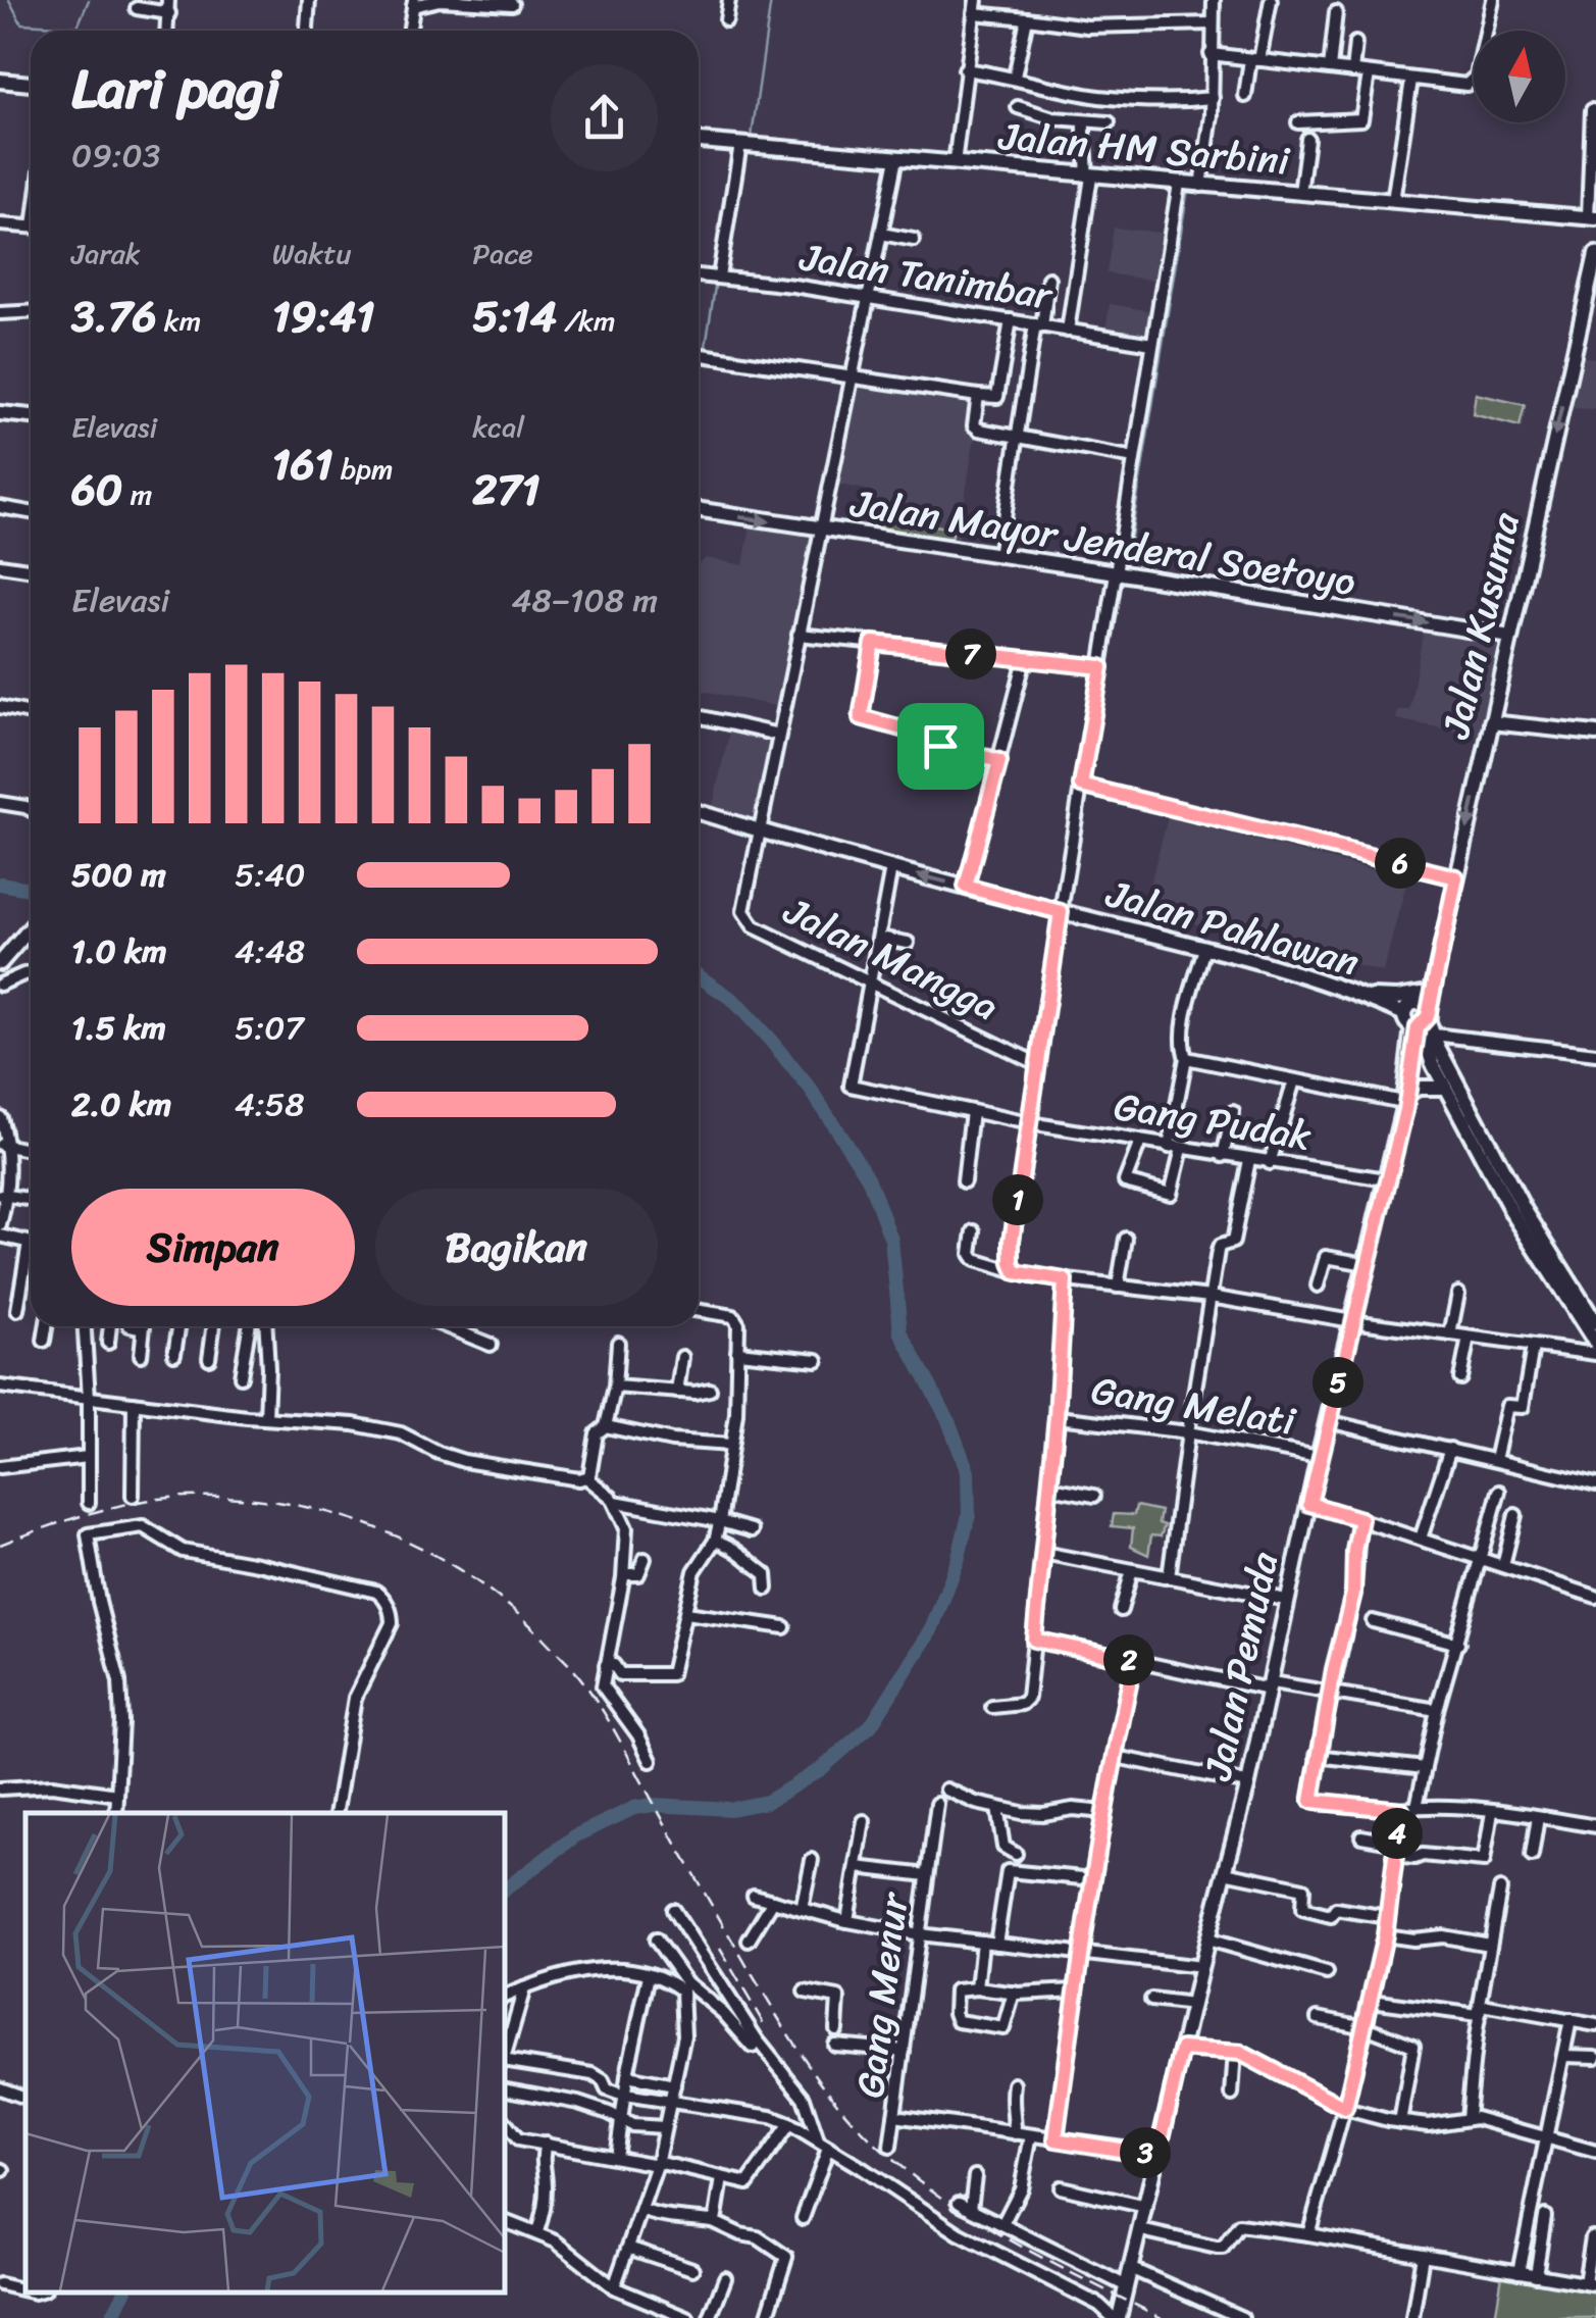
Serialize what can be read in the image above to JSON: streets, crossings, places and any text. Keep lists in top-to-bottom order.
{
  "streets": {
    "main road": [
      "Jalan HM Sarbini",
      "Jalan Mayor Jenderal Soetoyo",
      "Jalan Kusuma",
      "Jalan Pahlawan",
      "Jalan Pemuda"
    ],
    "street": [
      "Jalan Tanimbar",
      "Jalan Mangga",
      "Gang Pudak",
      "Gang Melati",
      "Gang Menur"
    ]
  },
  "crossings": [
    ["Jalan Mayor Jenderal Soetoyo", "Jalan Kusuma"],
    ["Jalan Kusuma", "Jalan Pahlawan"],
    ["Jalan Kusuma", "Jalan Pemuda"],
    ["Jalan Pahlawan", "Jalan Mangga"],
    ["Jalan Mangga", "Gang Pudak"],
    ["Gang Pudak", "Jalan Pemuda"],
    ["Gang Melati", "Jalan Pemuda"],
    ["Jalan Pemuda", "Gang Menur"]
  ],
  "one_way": ["Jalan Mayor Jenderal Soetoyo", "Jalan Kusuma"],
  "north": "top",
  "page": {
    "heading": ["Lari pagi", "09:03"],
    "stats": [
      ["Jarak", "3.76 km"],
      ["Waktu", "19:41"],
      ["Pace", "5:14 /km"],
      ["Elevasi", "60 m"],
      ["161 bpm"],
      ["kcal", "271"]
    ],
    "chart": ["Elevasi", "48–108 m"],
    "pins": [
      "7",
      "6",
      "1",
      "5",
      "2",
      "4",
      "3"
    ],
    "list": [
      {
        "name": "500 m",
        "note": "5:40"
      },
      {
        "name": "1.0 km",
        "note": "4:48"
      },
      {
        "name": "1.5 km",
        "note": "5:07"
      },
      {
        "name": "2.0 km",
        "note": "4:58"
      }
    ],
    "buttons": ["Simpan", "Bagikan"]
  }
}
